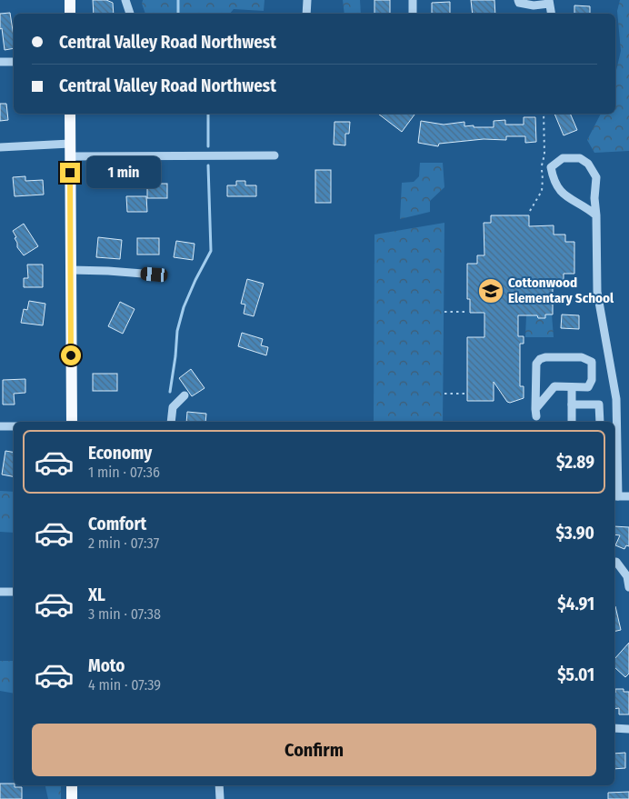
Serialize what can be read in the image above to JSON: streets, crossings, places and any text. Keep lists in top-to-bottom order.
{
  "places": {
    "school or university": ["Cottonwood Elementary School"]
  },
  "page": {
    "banner": ["Central Valley Road Northwest", "Central Valley Road Northwest"],
    "bubble": "1 min",
    "list": [
      {
        "name": "Economy",
        "note": "1 min · 07:36",
        "value": "$2.89"
      },
      {
        "name": "Comfort",
        "note": "2 min · 07:37",
        "value": "$3.90"
      },
      {
        "name": "XL",
        "note": "3 min · 07:38",
        "value": "$4.91"
      },
      {
        "name": "Moto",
        "note": "4 min · 07:39",
        "value": "$5.01"
      }
    ],
    "buttons": "Confirm"
  }
}
